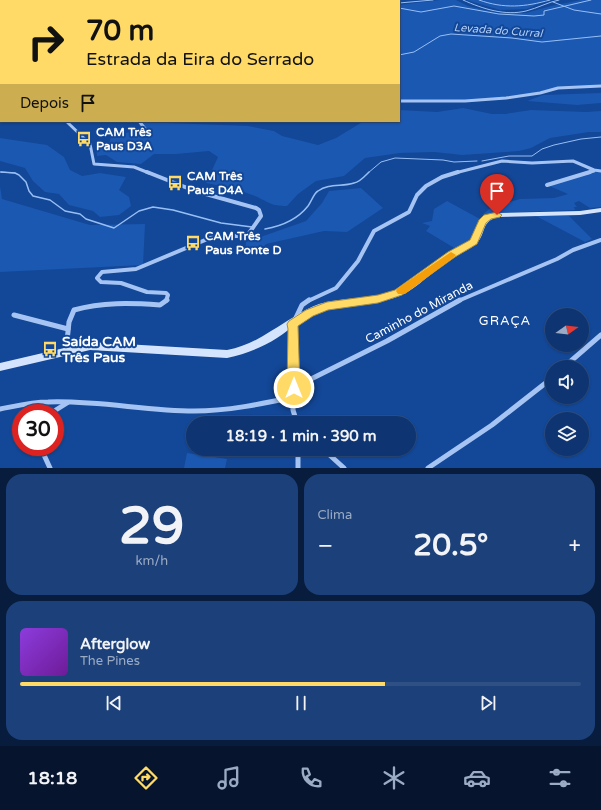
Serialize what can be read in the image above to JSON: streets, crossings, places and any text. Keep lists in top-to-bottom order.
{
  "streets": {
    "street": ["Caminho do Miranda"]
  },
  "districts": ["GRAÇA"],
  "water": ["Levada do Curral"],
  "places": {
    "bus stop": [
      "CAM Três Paus D3A",
      "CAM Três Paus D4A",
      "CAM Três Paus Ponte D",
      "Saída CAM Três Paus"
    ]
  },
  "north": "right",
  "page": {
    "turn": ["70 m", "Estrada da Eira do Serrado"],
    "then": "Depois",
    "limit": "30",
    "trip": "18:19 · 1 min · 390 m",
    "tile": [
      ["29", "km/h"],
      "Clima"
    ],
    "heat": ["−", "20.5°", "+"],
    "song": ["Afterglow", "The Pines"],
    "tabs": "18:18"
  }
}
